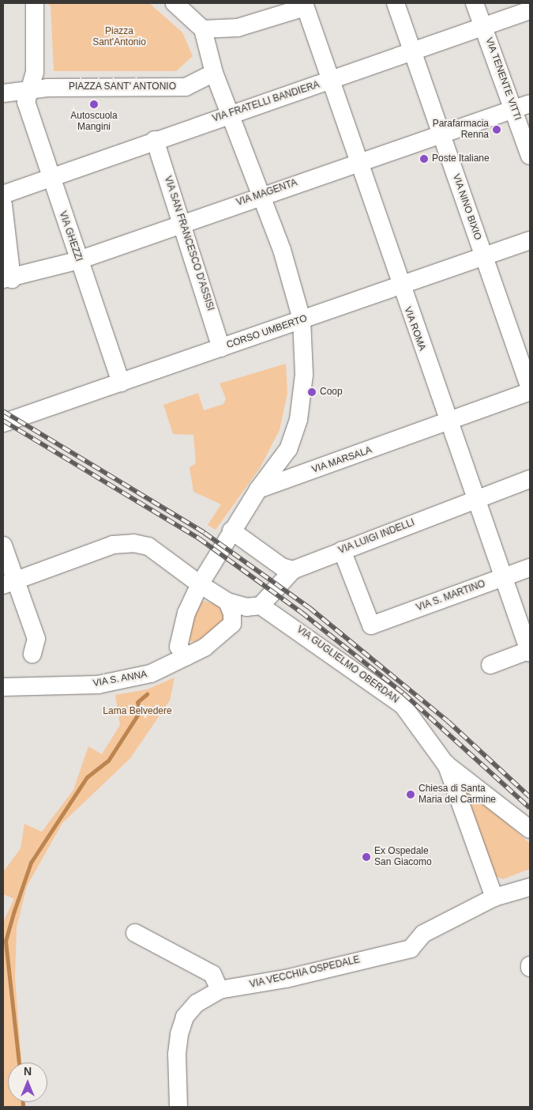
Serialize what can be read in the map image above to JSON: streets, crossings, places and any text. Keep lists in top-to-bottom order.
{
  "streets": {
    "street": [
      "VIA TENENTE VITTI",
      "PIAZZA SANT' ANTONIO",
      "VIA FRATELLI BANDIERA",
      "VIA MAGENTA",
      "VIA NINO BIXIO",
      "VIA GHEZZI",
      "VIA SAN FRANCESCO D'ASSISI",
      "VIA ROMA",
      "CORSO UMBERTO",
      "VIA MARSALA",
      "VIA LUIGI INDELLI",
      "VIA S. MARTINO",
      "VIA GUGLIELMO OBERDAN",
      "VIA S. ANNA",
      "VIA VECCHIA OSPEDALE"
    ]
  },
  "crossings": [
    ["VIA TENENTE VITTI", "VIA FRATELLI BANDIERA"],
    ["VIA TENENTE VITTI", "VIA MAGENTA"],
    ["PIAZZA SANT' ANTONIO", "VIA GHEZZI"],
    ["VIA FRATELLI BANDIERA", "VIA NINO BIXIO"],
    ["VIA FRATELLI BANDIERA", "VIA GHEZZI"],
    ["VIA FRATELLI BANDIERA", "VIA SAN FRANCESCO D'ASSISI"],
    ["VIA FRATELLI BANDIERA", "VIA ROMA"],
    ["VIA MAGENTA", "VIA NINO BIXIO"],
    ["VIA MAGENTA", "VIA GHEZZI"],
    ["VIA MAGENTA", "VIA SAN FRANCESCO D'ASSISI"],
    ["VIA MAGENTA", "VIA ROMA"],
    ["VIA NINO BIXIO", "CORSO UMBERTO"],
    ["VIA GHEZZI", "CORSO UMBERTO"],
    ["VIA SAN FRANCESCO D'ASSISI", "CORSO UMBERTO"],
    ["VIA ROMA", "CORSO UMBERTO"],
    ["VIA ROMA", "VIA MARSALA"],
    ["VIA ROMA", "VIA LUIGI INDELLI"],
    ["VIA ROMA", "VIA S. MARTINO"],
    ["VIA LUIGI INDELLI", "VIA S. MARTINO"],
    ["VIA GUGLIELMO OBERDAN", "VIA S. ANNA"]
  ],
  "parks": ["Piazza Sant'Antonio", "Lama Belvedere"],
  "places": [
    "Autoscuola Mangini",
    "Parafarmacia Renna",
    "Poste Italiane",
    "Coop",
    "Chiesa di Santa Maria del Carmine",
    "Ex Ospedale San Giacomo"
  ],
  "north": "top"
}
